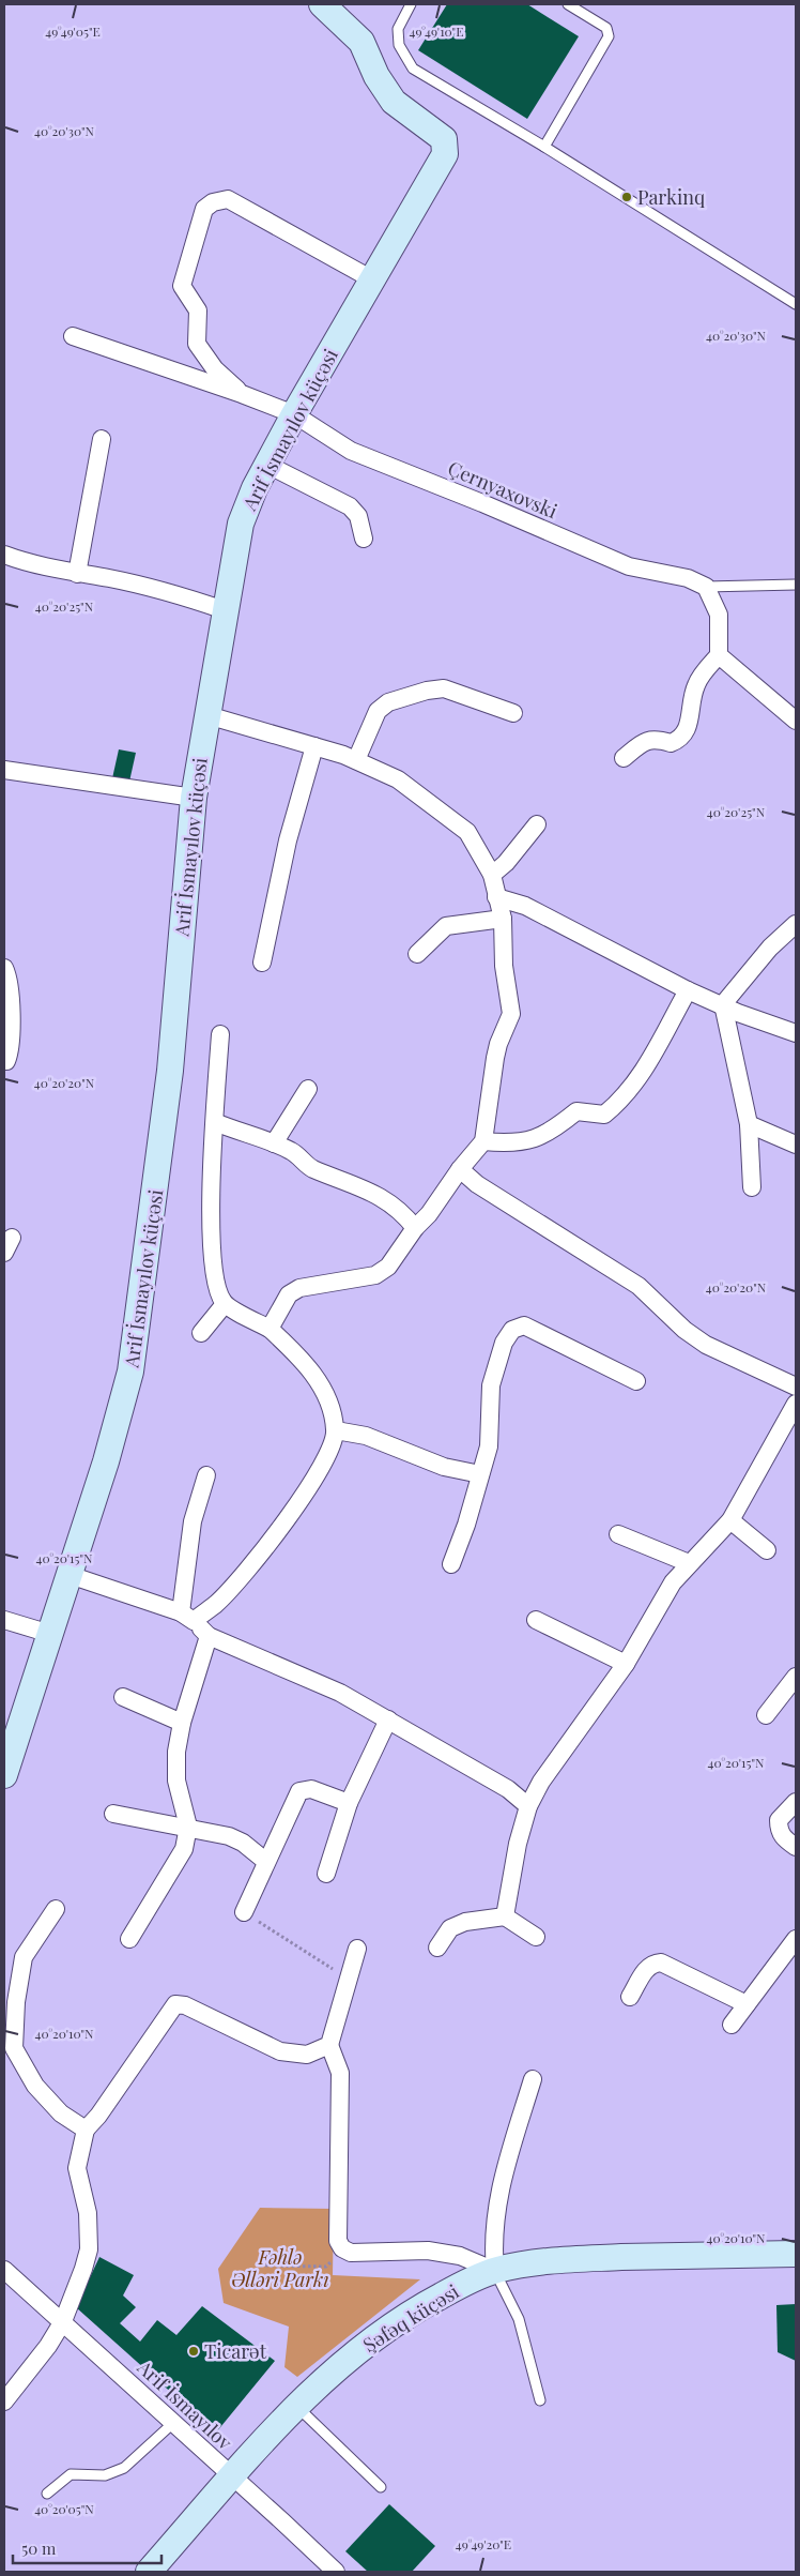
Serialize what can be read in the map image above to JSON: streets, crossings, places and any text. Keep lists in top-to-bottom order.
{
  "streets": {
    "street": [
      "Arif İsmayılov küçəsi",
      "Çernyaxovski",
      "Şəfəq küçəsi",
      "Arif İsmayılov"
    ]
  },
  "crossings": [
    ["Arif İsmayılov küçəsi", "Çernyaxovski"],
    ["Şəfəq küçəsi", "Arif İsmayılov"]
  ],
  "parks": ["Fəhlə Əlləri Parkı"],
  "places": ["Parkinq", "Ticarət"],
  "scale_bar": "50 m",
  "coordinates": [
    "49°49'05\"E",
    "49°49'10\"E",
    "40°20'30\"N",
    "40°20'25\"N",
    "40°20'20\"N",
    "40°20'15\"N",
    "40°20'10\"N",
    "40°20'05\"N",
    "49°49'20\"E"
  ]
}
